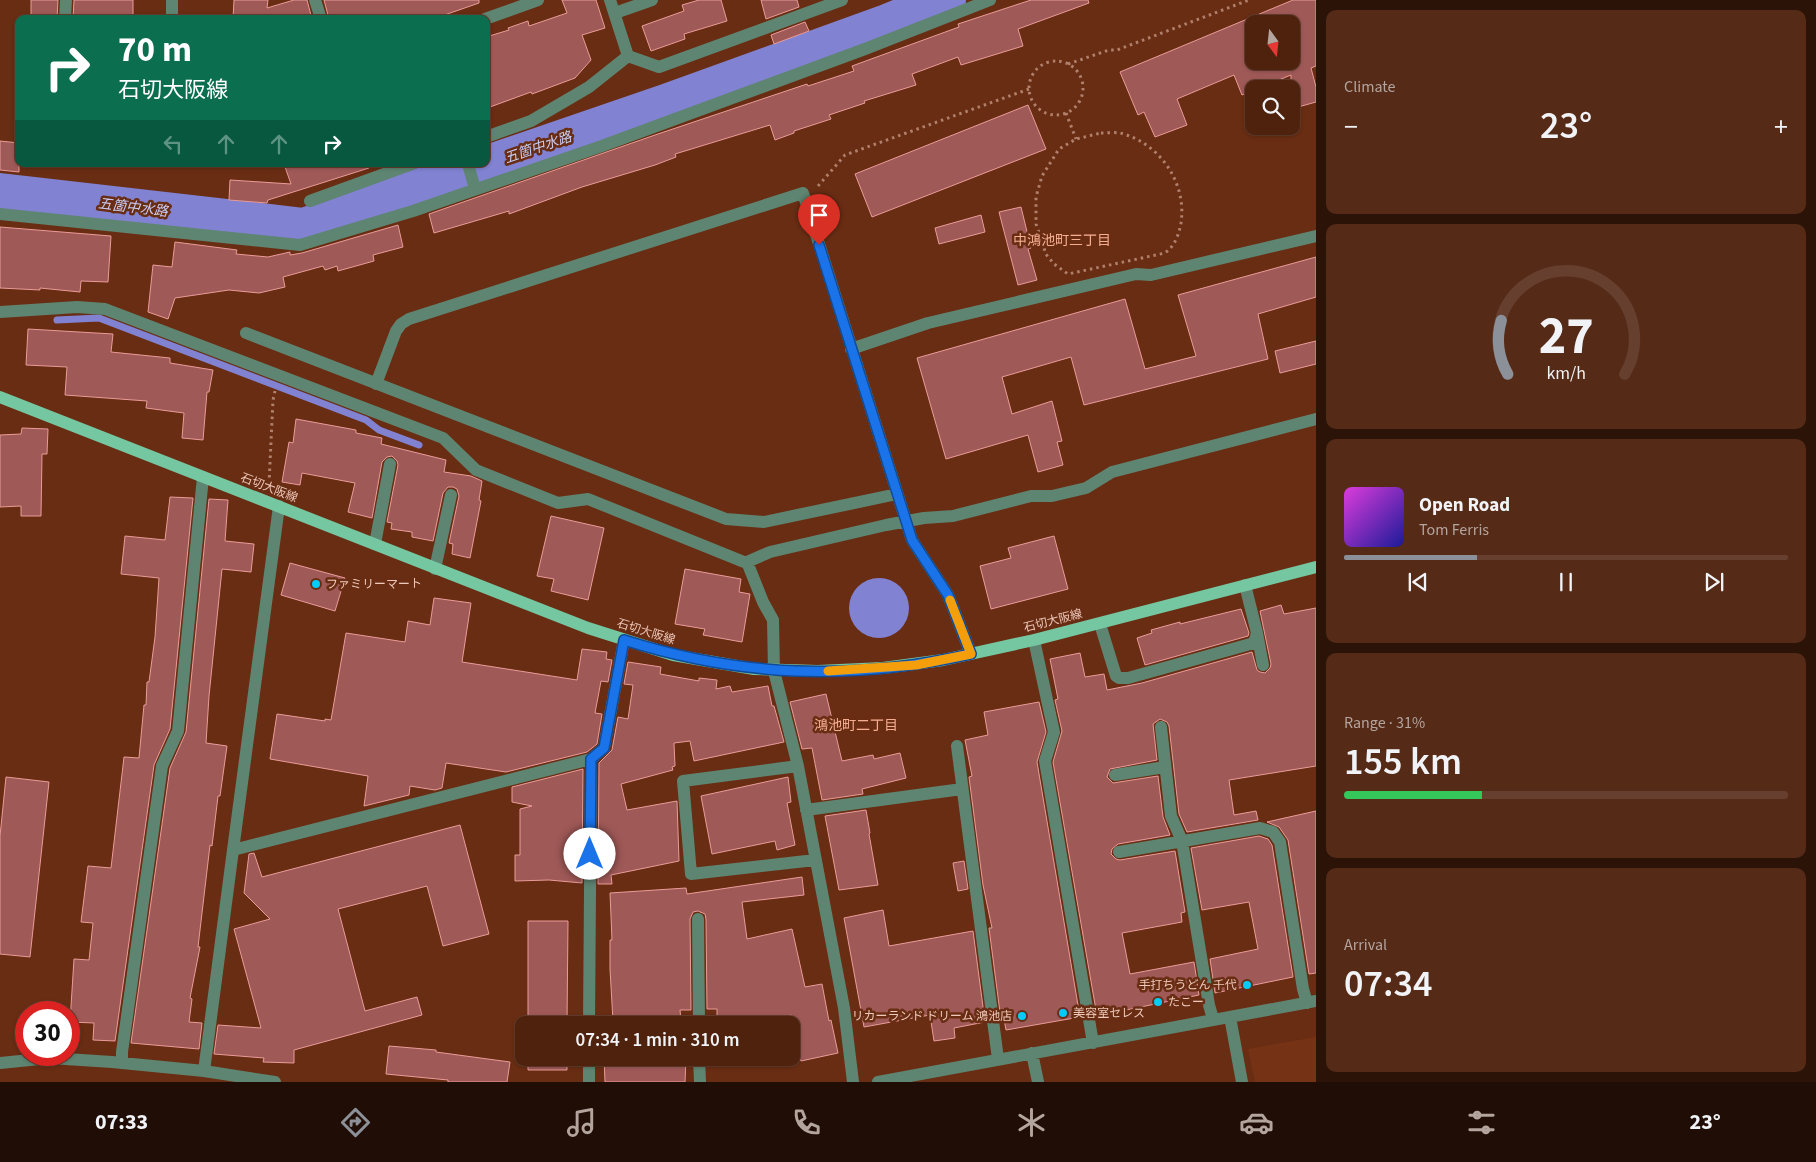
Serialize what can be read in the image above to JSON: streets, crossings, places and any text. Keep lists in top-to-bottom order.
{
  "streets": {
    "main road": ["石切大阪線"]
  },
  "districts": ["中鴻池町三丁目", "鴻池町二丁目"],
  "water": ["五箇中水路"],
  "places": [
    "ファミリーマート",
    "手打ちうどん 千代",
    "たこー",
    "美容室セレス",
    "リカーランド ドリーム 鴻池店"
  ],
  "north": "bottom",
  "page": {
    "tile": [
      "Climate",
      ["Range · 31%", "155 km"],
      ["Arrival", "07:34"]
    ],
    "turn": ["70 m", "石切大阪線"],
    "heat": ["−", "23°", "+"],
    "song": ["Open Road", "Tom Ferris"],
    "limit": "30",
    "trip": "07:34 · 1 min · 310 m",
    "tabs": ["07:33", "23°"],
    "gauge": ["27", "km/h"]
  }
}
